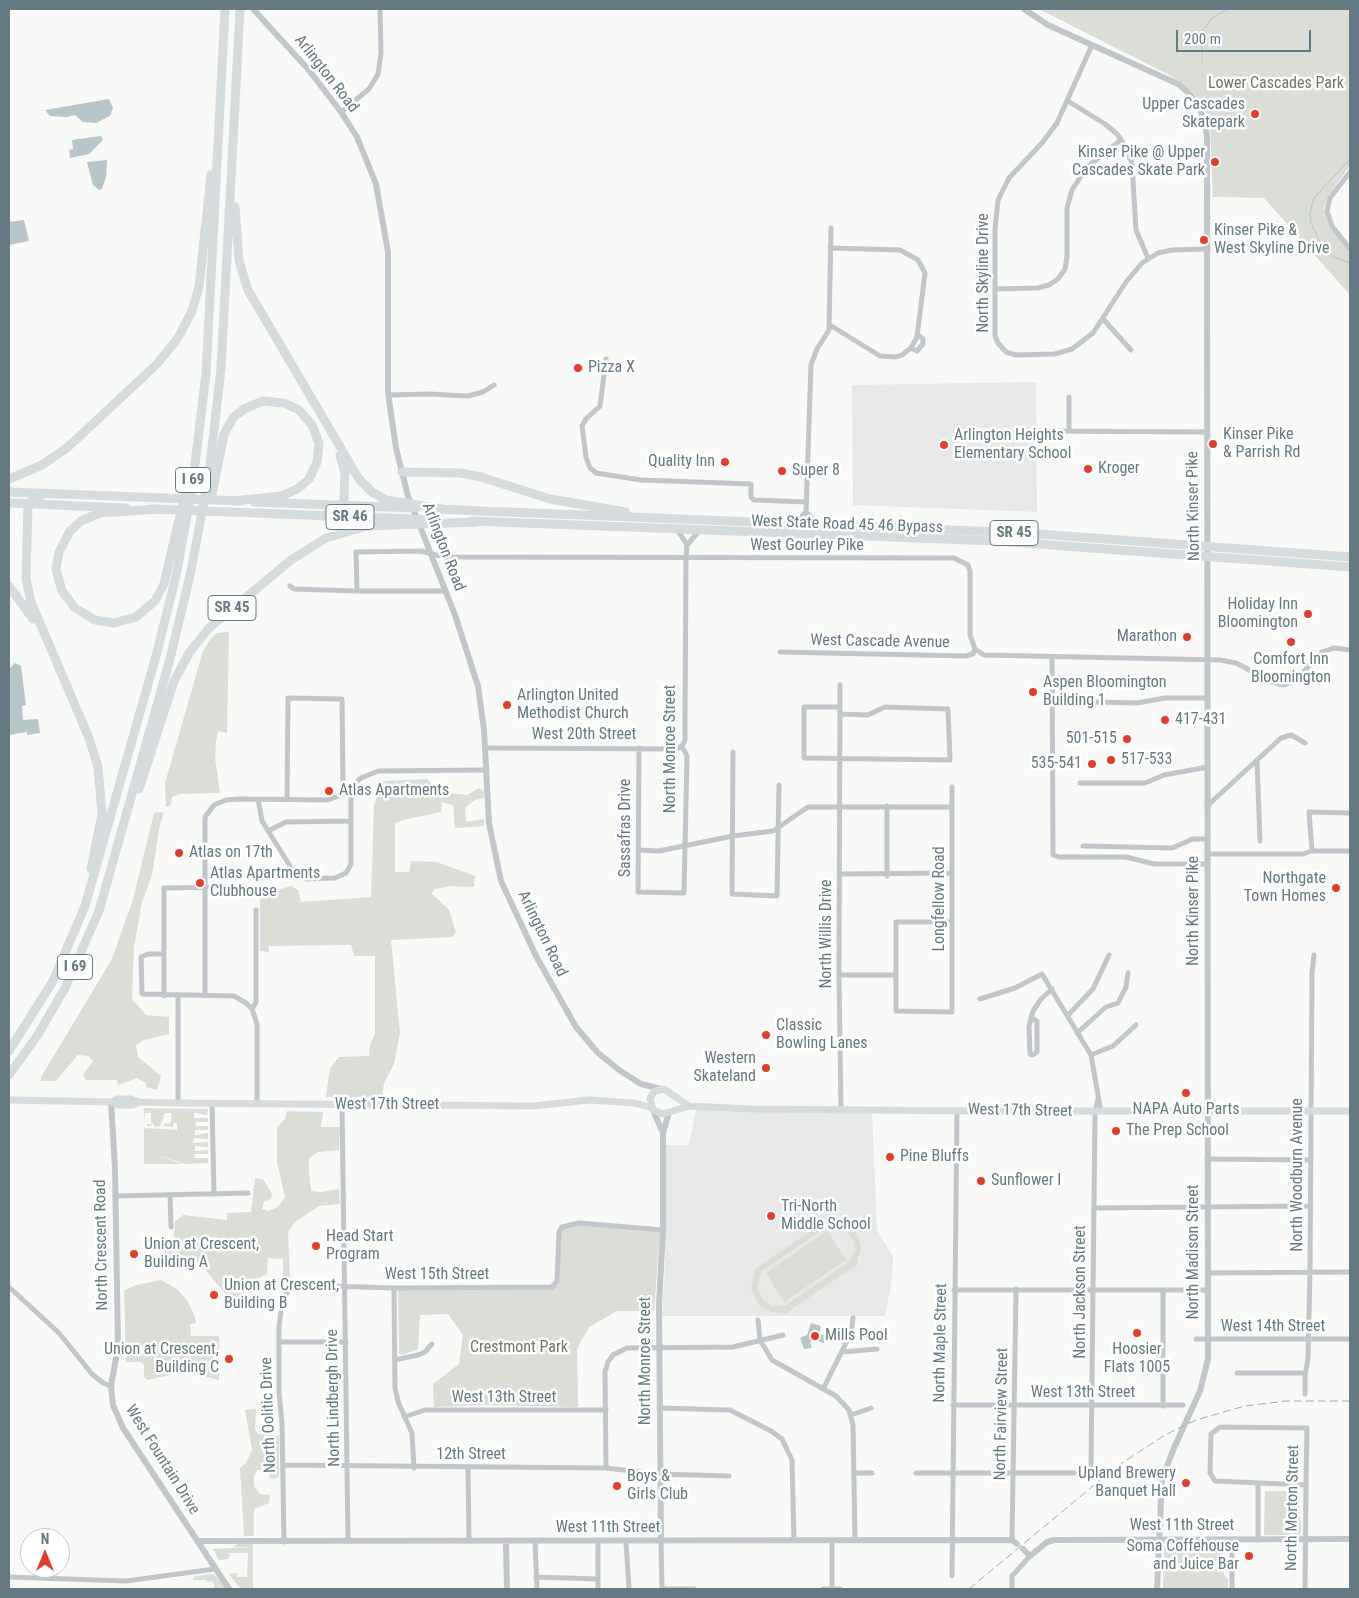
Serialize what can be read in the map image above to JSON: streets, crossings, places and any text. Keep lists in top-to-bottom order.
{
  "streets": {
    "highway": [
      "I 69",
      "SR 46",
      "West State Road 45 46 Bypass",
      "SR 45"
    ],
    "main road": ["West 17th Street"],
    "street": [
      "Arlington Road",
      "North Skyline Drive",
      "North Kinser Pike",
      "West Gourley Pike",
      "West Cascade Avenue",
      "West 20th Street",
      "North Monroe Street",
      "Sassafras Drive",
      "Longfellow Road",
      "North Willis Drive",
      "North Woodburn Avenue",
      "North Crescent Road",
      "North Madison Street",
      "West 15th Street",
      "North Jackson Street",
      "West 14th Street",
      "North Maple Street",
      "West 13th Street",
      "North Lindbergh Drive",
      "North Fairview Street",
      "North Oolitic Drive",
      "12th Street",
      "West Fountain Drive",
      "North Morton Street",
      "West 11th Street"
    ]
  },
  "crossings": [
    ["Arlington Road", "West Gourley Pike"],
    ["Arlington Road", "West 20th Street"],
    ["Arlington Road", "North Monroe Street"],
    ["Arlington Road", "West 17th Street"],
    ["North Skyline Drive", "North Kinser Pike"],
    ["I 69", "SR 45"],
    ["North Kinser Pike", "West State Road 45 46 Bypass"],
    ["North Kinser Pike", "West 17th Street"],
    ["North Kinser Pike", "North Madison Street"],
    ["SR 46", "West State Road 45 46 Bypass"],
    ["SR 46", "SR 45"],
    ["West State Road 45 46 Bypass", "SR 45"],
    ["West Gourley Pike", "West Cascade Avenue"],
    ["West Gourley Pike", "North Monroe Street"],
    ["West 20th Street", "North Monroe Street"],
    ["West 20th Street", "Sassafras Drive"],
    ["North Monroe Street", "Sassafras Drive"],
    ["North Monroe Street", "West 17th Street"],
    ["North Monroe Street", "West 15th Street"],
    ["North Monroe Street", "12th Street"],
    ["North Monroe Street", "West 11th Street"],
    ["North Willis Drive", "West 17th Street"],
    ["West 17th Street", "North Woodburn Avenue"],
    ["West 17th Street", "North Crescent Road"],
    ["West 17th Street", "North Madison Street"],
    ["West 17th Street", "North Jackson Street"],
    ["West 17th Street", "North Maple Street"],
    ["West 17th Street", "North Lindbergh Drive"],
    ["North Woodburn Avenue", "West 14th Street"],
    ["North Crescent Road", "West Fountain Drive"],
    ["North Madison Street", "West 14th Street"],
    ["North Madison Street", "West 11th Street"],
    ["West 15th Street", "North Lindbergh Drive"],
    ["West 15th Street", "North Oolitic Drive"],
    ["North Jackson Street", "West 13th Street"],
    ["North Jackson Street", "North Fairview Street"],
    ["North Maple Street", "West 13th Street"],
    ["North Maple Street", "West 11th Street"],
    ["West 13th Street", "North Fairview Street"],
    ["North Lindbergh Drive", "12th Street"],
    ["North Lindbergh Drive", "West 11th Street"],
    ["North Fairview Street", "West 11th Street"],
    ["North Oolitic Drive", "12th Street"],
    ["North Oolitic Drive", "West 11th Street"],
    ["West Fountain Drive", "West 11th Street"],
    ["North Morton Street", "West 11th Street"]
  ],
  "parks": ["Lower Cascades Park", "Crestmont Park"],
  "places": [
    "Upper Cascades Skatepark",
    "Kinser Pike @ Upper Cascades Skate Park",
    "Kinser Pike & West Skyline Drive",
    "Pizza X",
    "Kinser Pike & Parrish Rd",
    "Arlington Heights Elementary School",
    "Quality Inn",
    "Kroger",
    "Super 8",
    "Holiday Inn Bloomington",
    "Marathon",
    "Comfort Inn Bloomington",
    "Aspen Bloomington Building 1",
    "Arlington United Methodist Church",
    "417-431",
    "501-515",
    "517-533",
    "535-541",
    "Atlas Apartments",
    "Atlas on 17th",
    "Atlas Apartments Clubhouse",
    "Northgate Town Homes",
    "Classic Bowling Lanes",
    "Western Skateland",
    "NAPA Auto Parts",
    "The Prep School",
    "Pine Bluffs",
    "Sunflower I",
    "Tri-North Middle School",
    "Head Start Program",
    "Union at Crescent, Building A",
    "Union at Crescent, Building B",
    "Hoosier Flats 1005",
    "Mills Pool",
    "Union at Crescent, Building C",
    "Upland Brewery Banquet Hall",
    "Boys & Girls Club",
    "Soma Coffehouse and Juice Bar"
  ],
  "scale_bar": "200 m",
  "north": "top"
}
